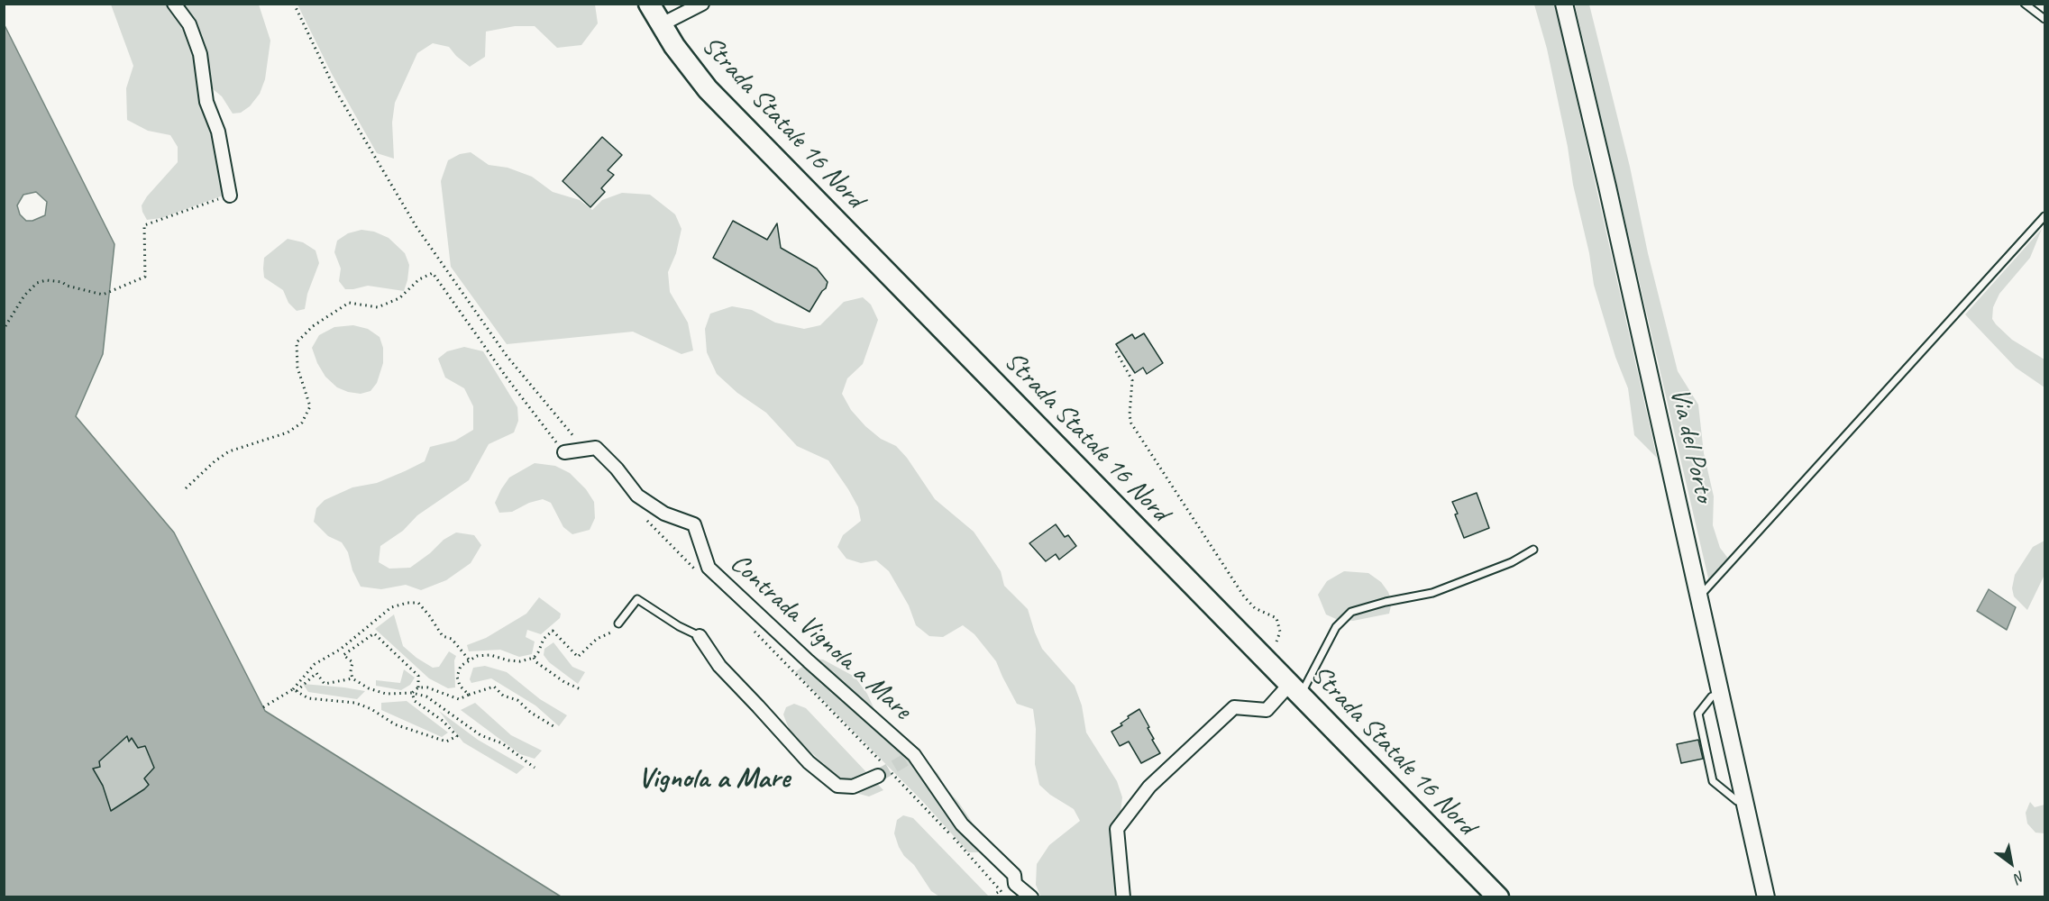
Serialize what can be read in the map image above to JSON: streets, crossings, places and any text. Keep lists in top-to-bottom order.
{
  "streets": {
    "main road": ["Strada Statale 16 Nord"],
    "street": ["Via del Porto", "Contrada Vignola a Mare"]
  },
  "districts": ["Vignola a Mare"],
  "north": "bottom right"
}
